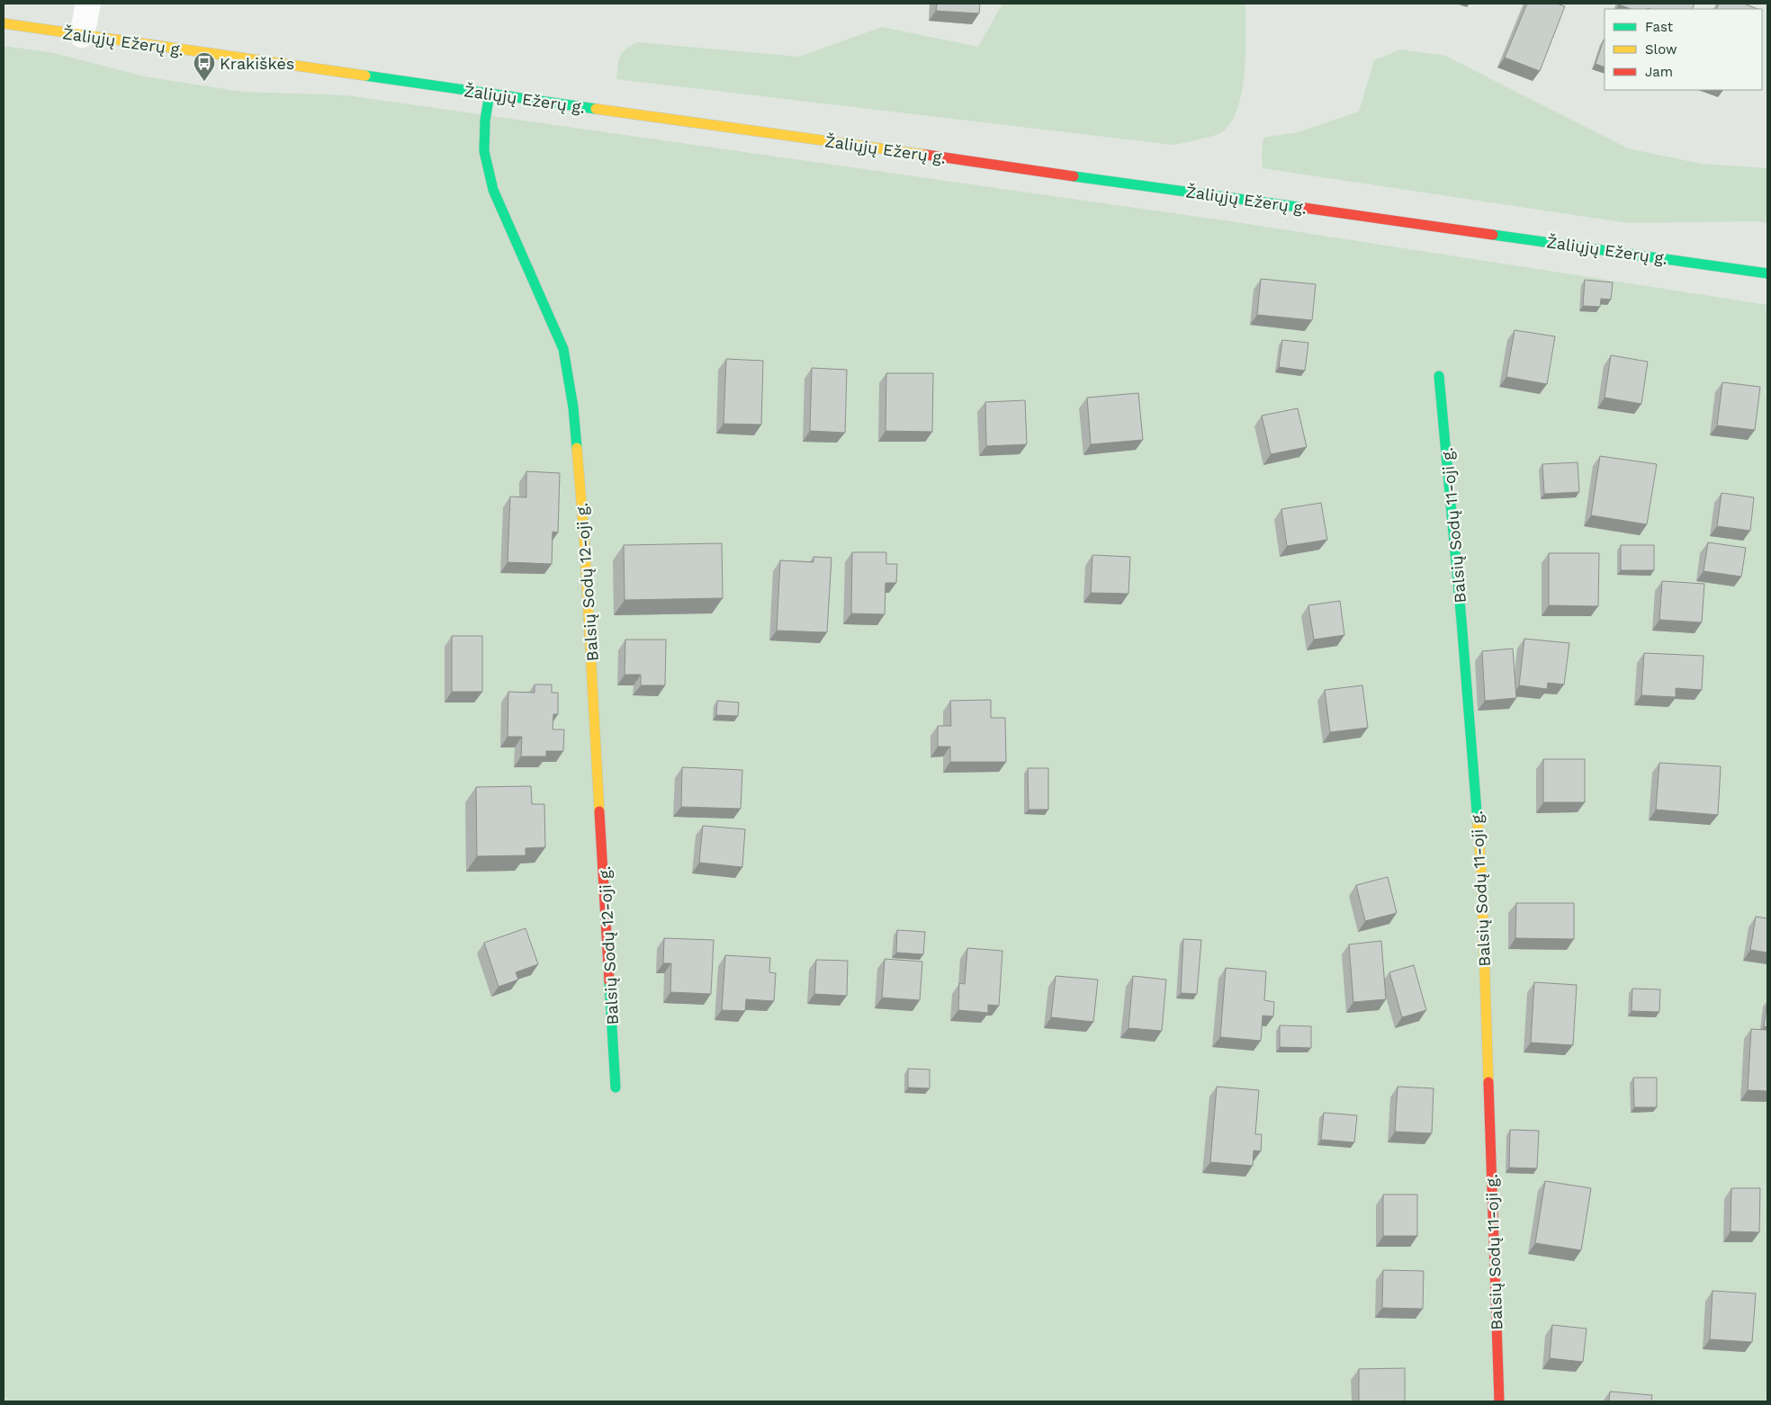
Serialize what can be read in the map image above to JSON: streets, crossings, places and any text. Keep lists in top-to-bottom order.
{
  "streets": {
    "street": ["Žaliųjų Ežerų g.", "Balsių Sodų 11-oji g.", "Balsių Sodų 12-oji g."]
  },
  "crossings": [
    ["Žaliųjų Ežerų g.", "Balsių Sodų 12-oji g."]
  ],
  "places": {
    "bus stop": ["Krakiškės"]
  },
  "legend": ["Fast", "Slow", "Jam"]
}
